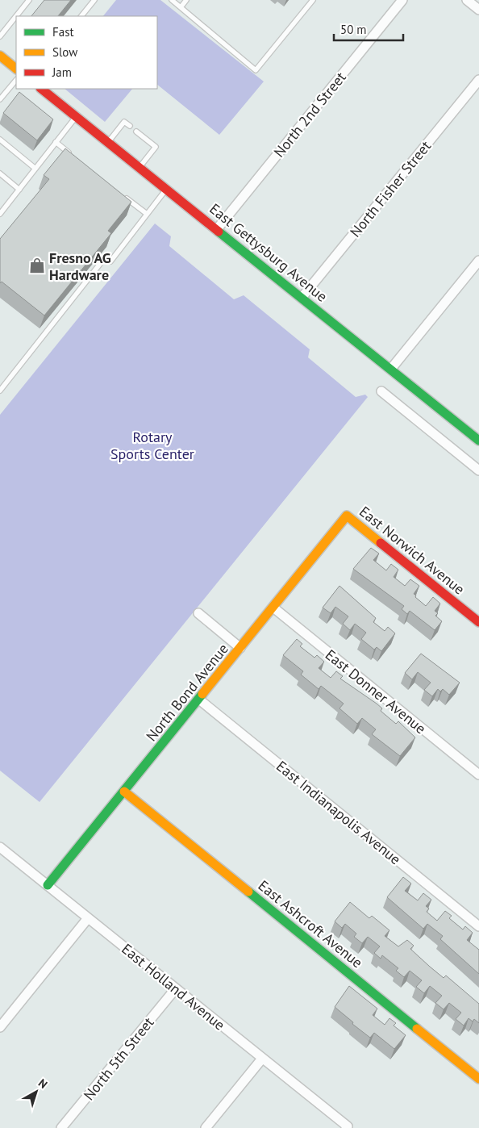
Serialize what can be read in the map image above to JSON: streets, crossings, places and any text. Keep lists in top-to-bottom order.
{
  "streets": {
    "street": [
      "North 2nd Street",
      "North Fisher Street",
      "East Gettysburg Avenue",
      "East Norwich Avenue",
      "East Donner Avenue",
      "North Bond Avenue",
      "East Indianapolis Avenue",
      "East Ashcroft Avenue",
      "East Holland Avenue",
      "North 5th Street"
    ]
  },
  "crossings": [
    ["North 2nd Street", "East Gettysburg Avenue"],
    ["North Fisher Street", "East Gettysburg Avenue"],
    ["East Norwich Avenue", "North Bond Avenue"],
    ["East Donner Avenue", "North Bond Avenue"],
    ["North Bond Avenue", "East Indianapolis Avenue"],
    ["North Bond Avenue", "East Ashcroft Avenue"],
    ["North Bond Avenue", "East Holland Avenue"],
    ["East Holland Avenue", "North 5th Street"]
  ],
  "parks": ["Rotary Sports Center"],
  "places": {
    "shop": ["Fresno AG Hardware"]
  },
  "legend": ["Fast", "Slow", "Jam"],
  "scale_bar": "50 m",
  "north": "top right"
}
